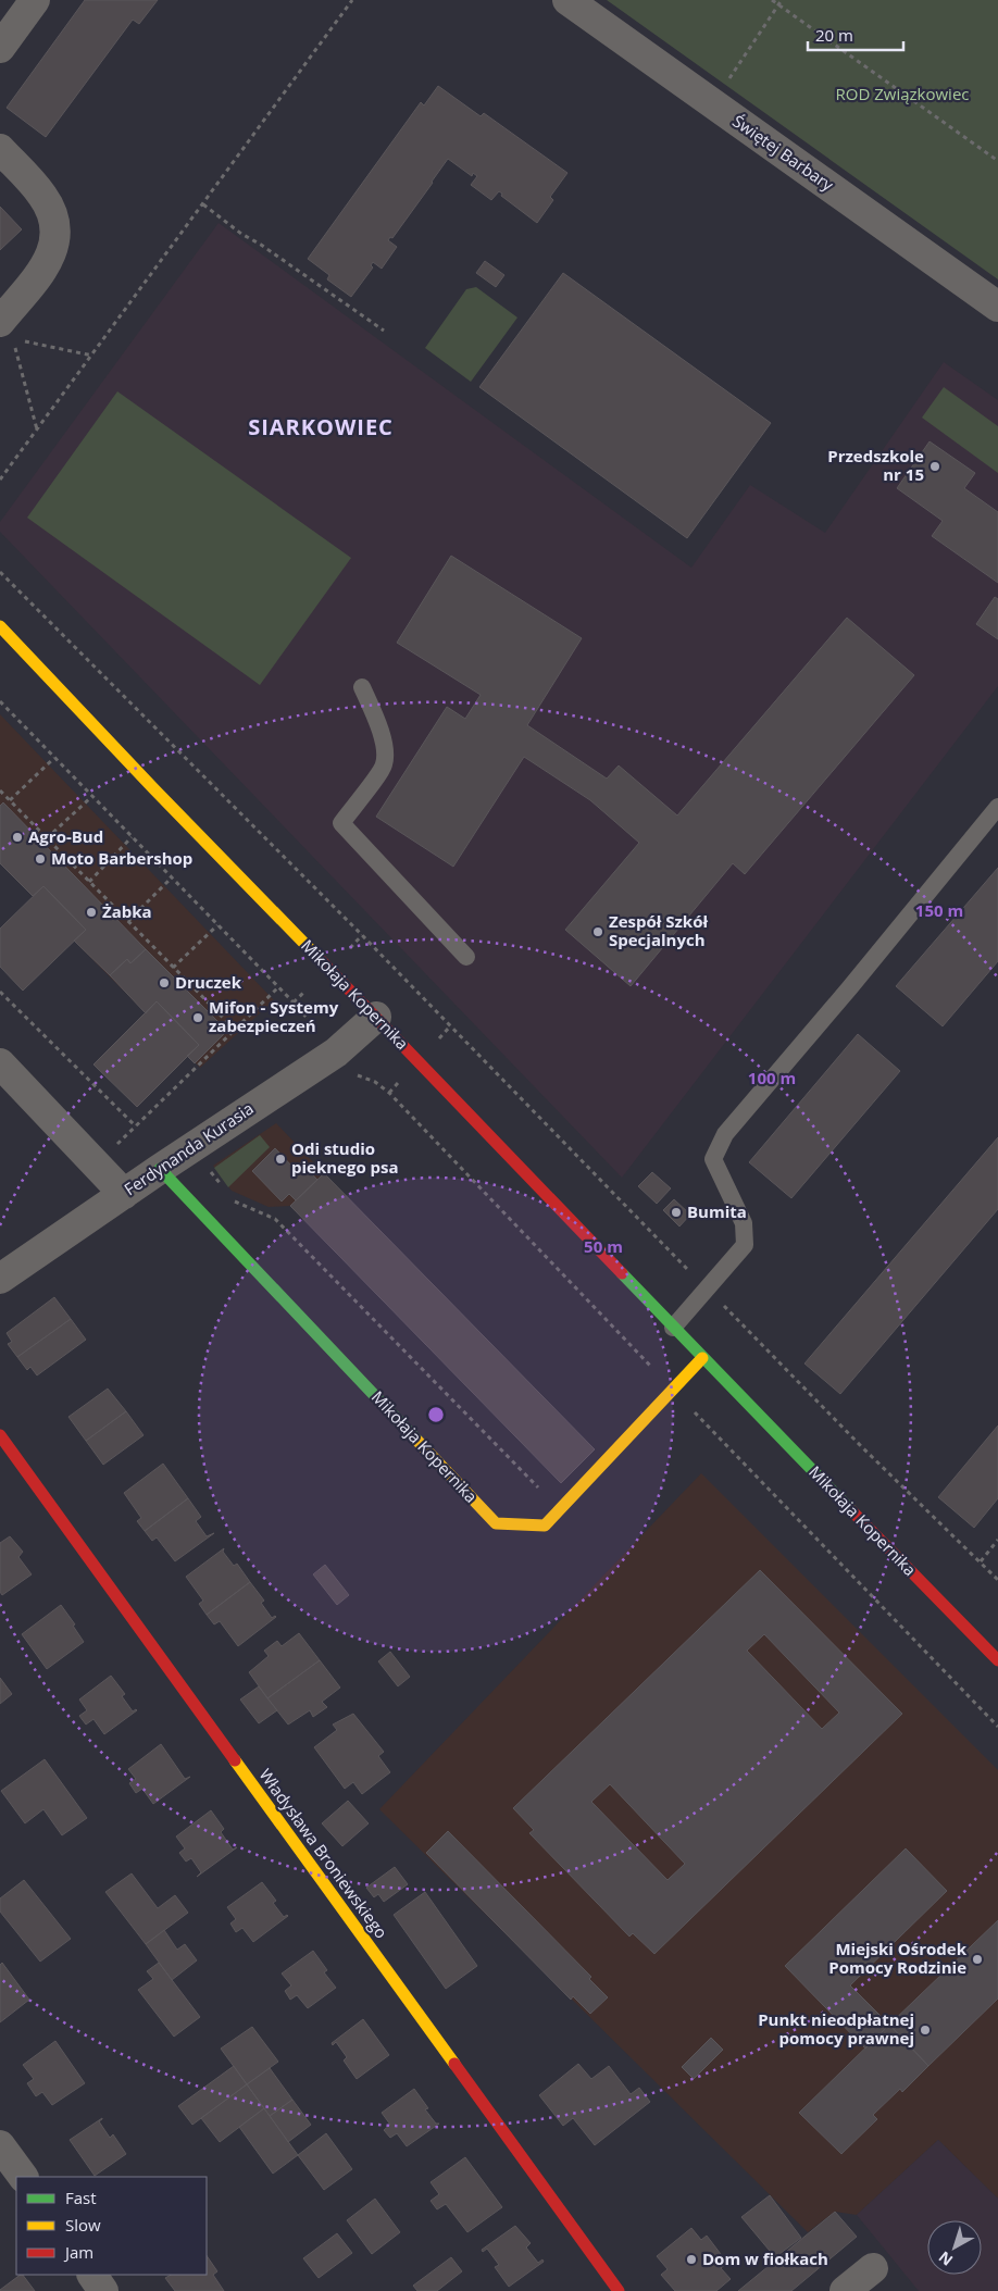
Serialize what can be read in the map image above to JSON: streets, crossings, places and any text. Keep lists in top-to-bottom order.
{
  "streets": {
    "street": [
      "Świętej Barbary",
      "Mikołaja Kopernika",
      "Ferdynanda Kurasia",
      "Władysława Broniewskiego"
    ]
  },
  "crossings": [
    ["Mikołaja Kopernika", "Ferdynanda Kurasia"]
  ],
  "districts": ["SIARKOWIEC"],
  "parks": ["ROD Związkowiec"],
  "places": [
    "Przedszkole nr 15",
    "Agro-Bud",
    "Moto Barbershop",
    "Żabka",
    "Zespół Szkół Specjalnych",
    "Druczek",
    "Mifon - Systemy zabezpieczeń",
    "Odi studio pieknego psa",
    "Bumita",
    "Miejski Ośrodek Pomocy Rodzinie",
    "Punkt nieodpłatnej pomocy prawnej",
    "Dom w fiołkach"
  ],
  "legend": ["Fast", "Slow", "Jam"],
  "scale_bar": "20 m",
  "north": "bottom left",
  "rings": ["150 m", "100 m", "50 m"]
}
